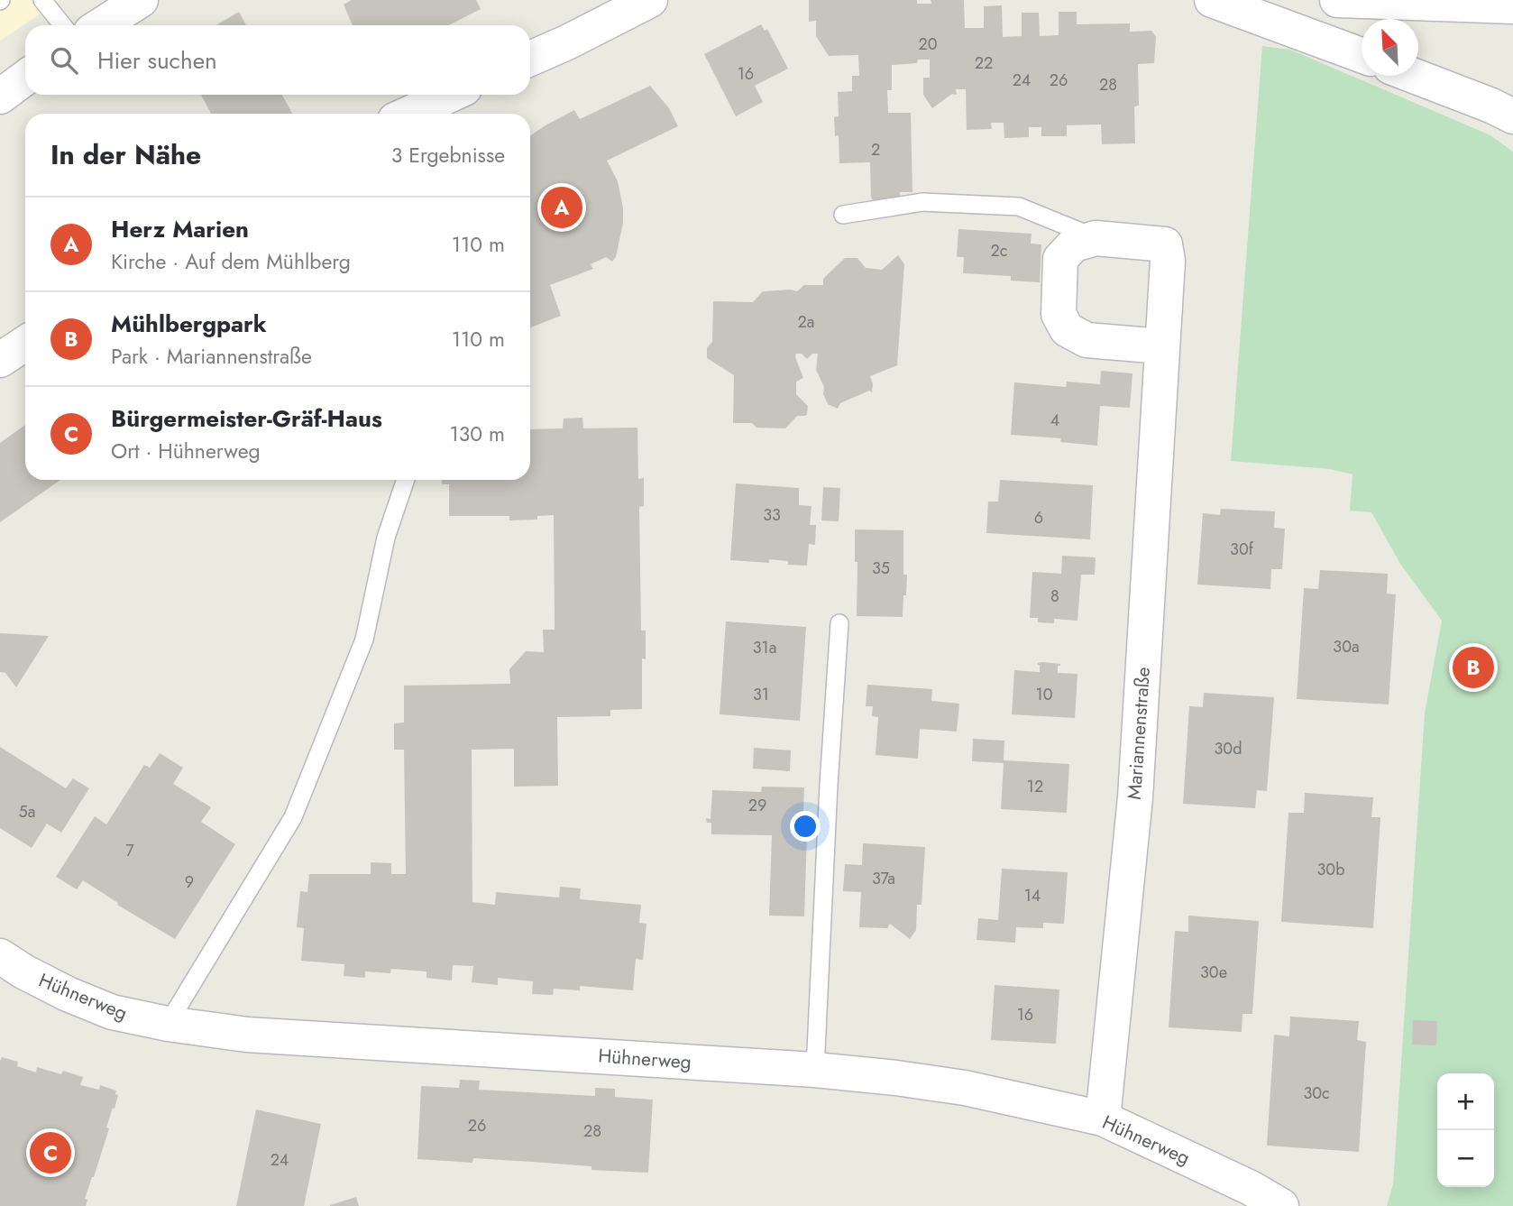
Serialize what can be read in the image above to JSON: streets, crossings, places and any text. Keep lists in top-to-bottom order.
{
  "streets": {
    "street": ["Mariannenstraße", "Hühnerweg"]
  },
  "crossings": [
    ["Mariannenstraße", "Hühnerweg"]
  ],
  "house_numbers": [
    "20",
    "22",
    "16",
    "24",
    "26",
    "28",
    "2",
    "2c",
    "2a",
    "4",
    "33",
    "6",
    "30f",
    "35",
    "8",
    "30a",
    "31a",
    "31",
    "10",
    "30d",
    "12",
    "29",
    "5a",
    "7",
    "30b",
    "37a",
    "9",
    "14",
    "30e",
    "16",
    "30c",
    "26",
    "28",
    "24"
  ],
  "north": "top left",
  "page": {
    "search": "Hier suchen",
    "heading": ["In der Nähe", "3 Ergebnisse"],
    "pins": ["A", "B", "C"],
    "list": [
      {
        "mark": "A",
        "name": "Herz Marien",
        "note": "Kirche · Auf dem Mühlberg",
        "value": "110 m"
      },
      {
        "mark": "B",
        "name": "Mühlbergpark",
        "note": "Park · Mariannenstraße",
        "value": "110 m"
      },
      {
        "mark": "C",
        "name": "Bürgermeister-Gräf-Haus",
        "note": "Ort · Hühnerweg",
        "value": "130 m"
      }
    ],
    "map_buttons": ["+", "−"]
  }
}
